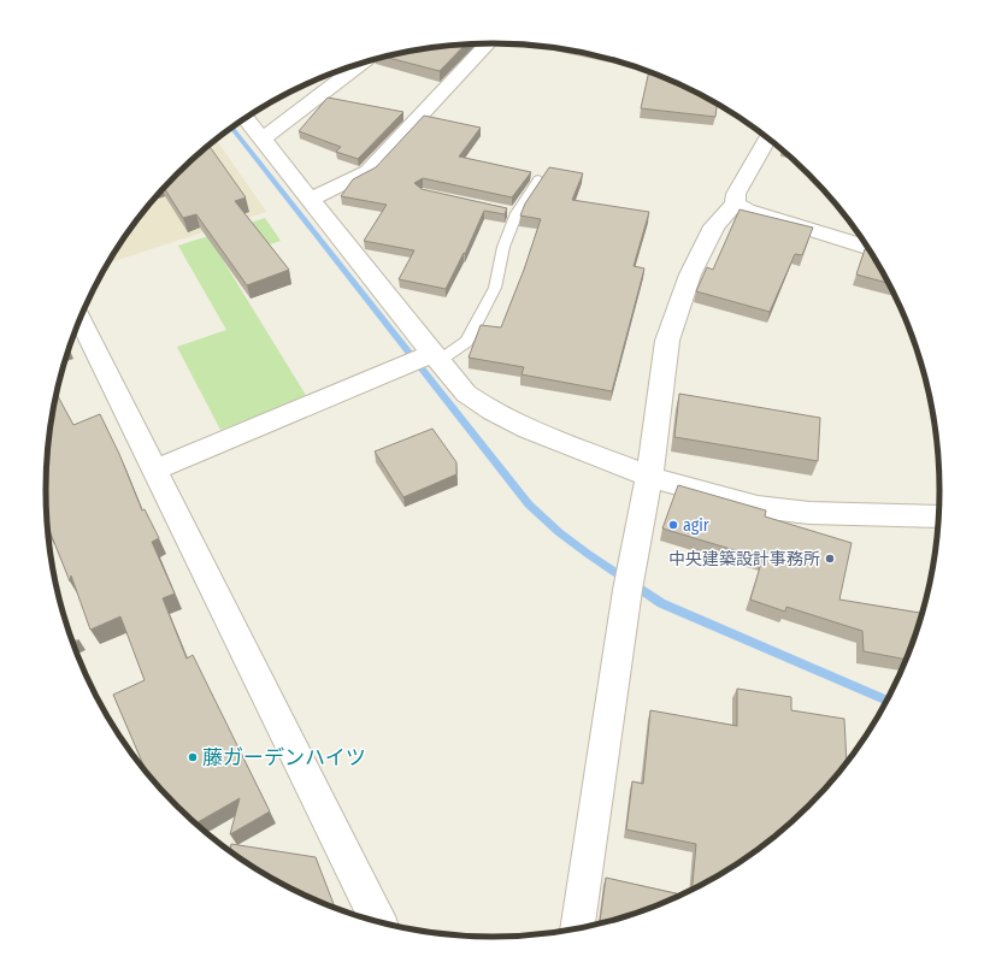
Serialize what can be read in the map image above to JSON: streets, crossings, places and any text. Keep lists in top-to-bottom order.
{
  "places": ["agir", "中央建築設計事務所", "藤ガーデンハイツ"]
}
